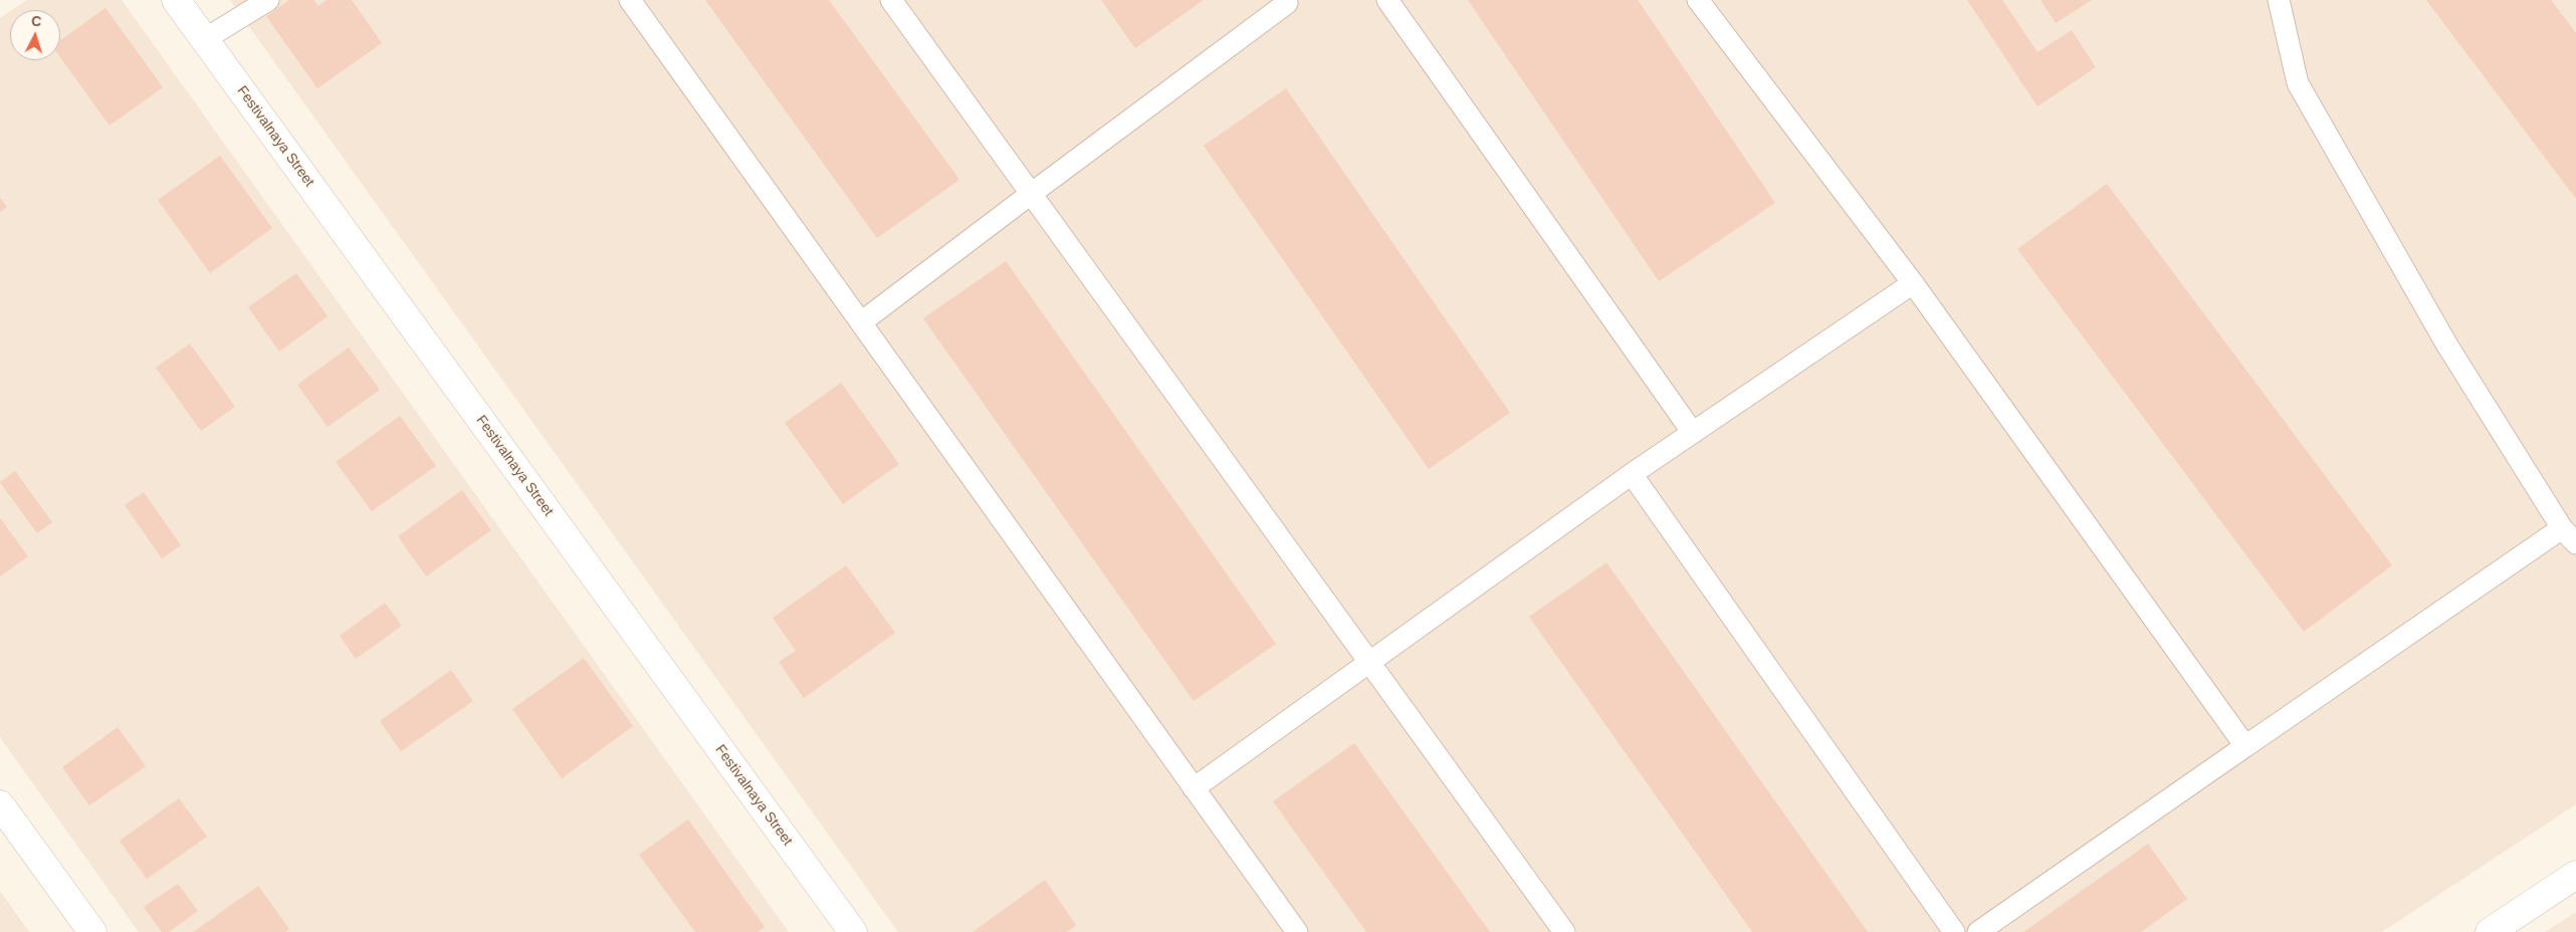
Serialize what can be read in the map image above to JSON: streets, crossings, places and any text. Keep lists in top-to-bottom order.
{
  "streets": {
    "street": ["Festivalnaya Street"]
  },
  "north": "top"
}
